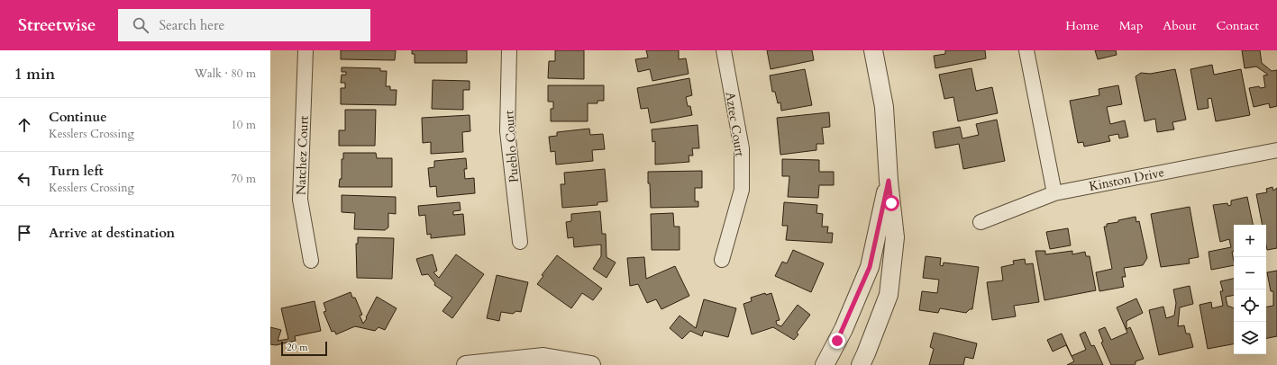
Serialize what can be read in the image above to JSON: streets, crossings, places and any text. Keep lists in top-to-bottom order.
{
  "streets": {
    "street": [
      "Aztec Court",
      "Pueblo Court",
      "Natchez Court",
      "Kinston Drive"
    ]
  },
  "scale_bar": "20 m",
  "page": {
    "header": "Streetwise",
    "search": "Search here",
    "nav": [
      "Home",
      "Map",
      "About",
      "Contact"
    ],
    "heading": ["1 min", "Walk · 80 m"],
    "list": [
      ["Continue", "Kesslers Crossing", "10 m"],
      ["Turn left", "Kesslers Crossing", "70 m"],
      "Arrive at destination"
    ],
    "map_buttons": ["+", "−"],
    "scale": "20 m"
  }
}
